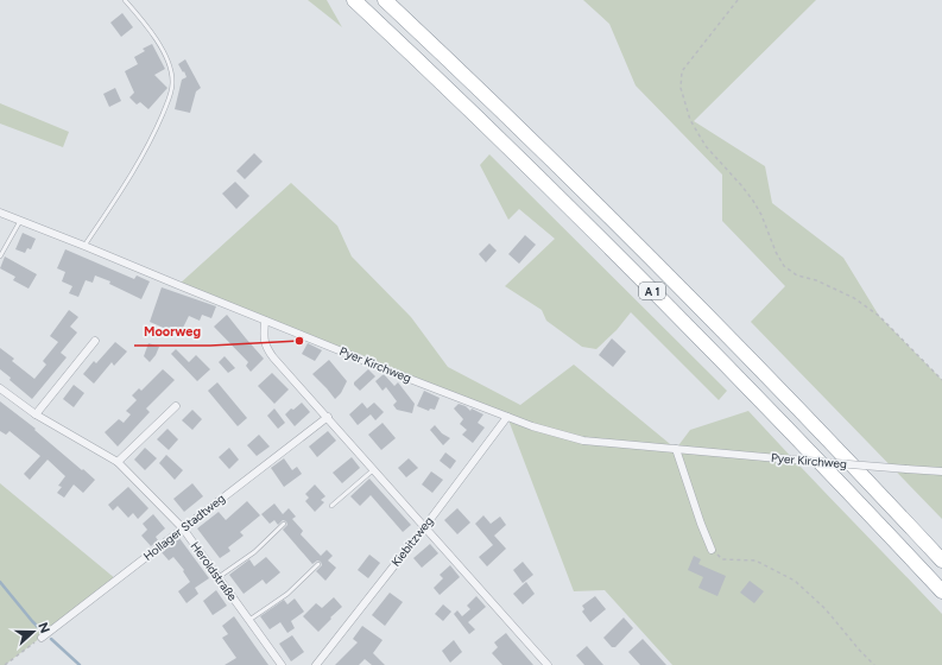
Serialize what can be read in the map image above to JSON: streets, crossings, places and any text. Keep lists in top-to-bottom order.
{
  "streets": {
    "highway": ["A 1"],
    "street": [
      "Pyer Kirchweg",
      "Hollager Stadtweg",
      "Kiebitzweg",
      "Heroldstraße"
    ]
  },
  "crossings": [
    ["Pyer Kirchweg", "Kiebitzweg"],
    ["Hollager Stadtweg", "Heroldstraße"]
  ],
  "places": ["Moorweg"],
  "north": "right"
}
